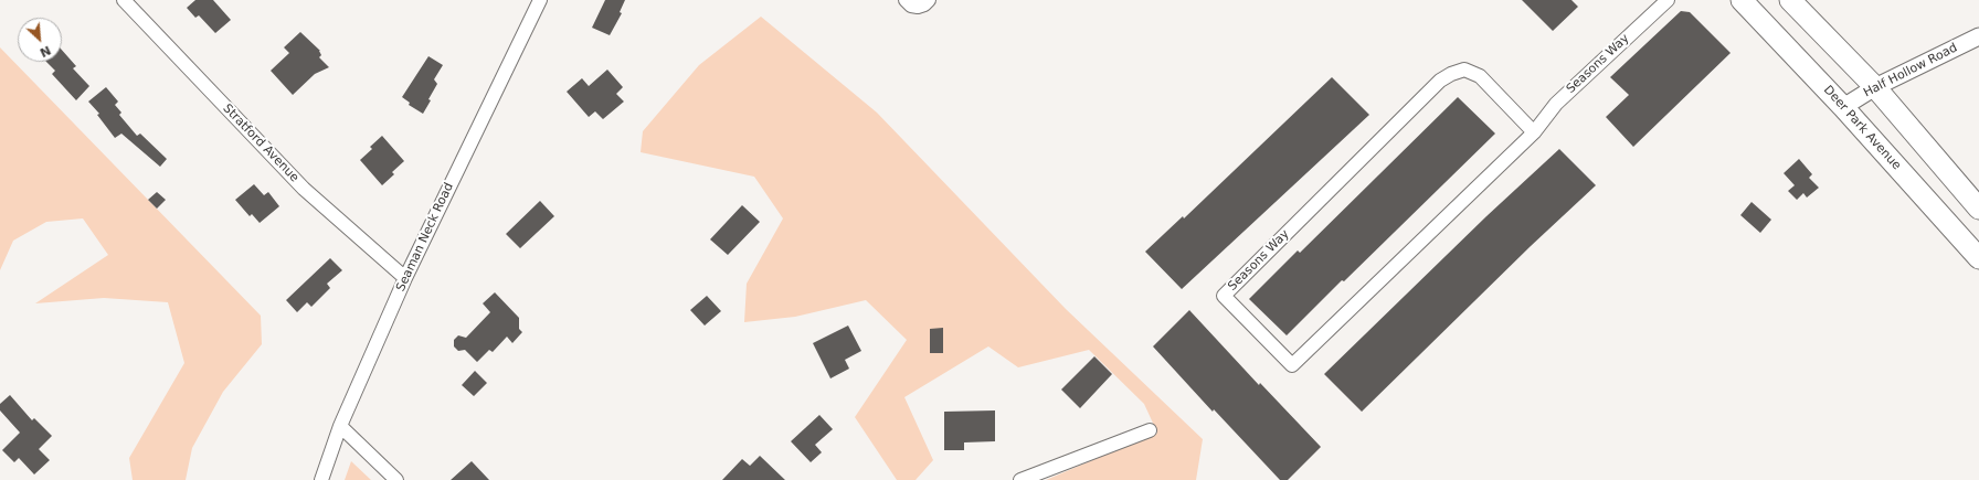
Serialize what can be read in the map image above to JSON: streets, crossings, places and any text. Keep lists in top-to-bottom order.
{
  "streets": {
    "main road": ["Deer Park Avenue"],
    "street": [
      "Seasons Way",
      "Half Hollow Road",
      "Stratford Avenue",
      "Seaman Neck Road"
    ]
  },
  "crossings": [
    ["Half Hollow Road", "Deer Park Avenue"],
    ["Stratford Avenue", "Seaman Neck Road"]
  ],
  "north": "bottom right"
}
